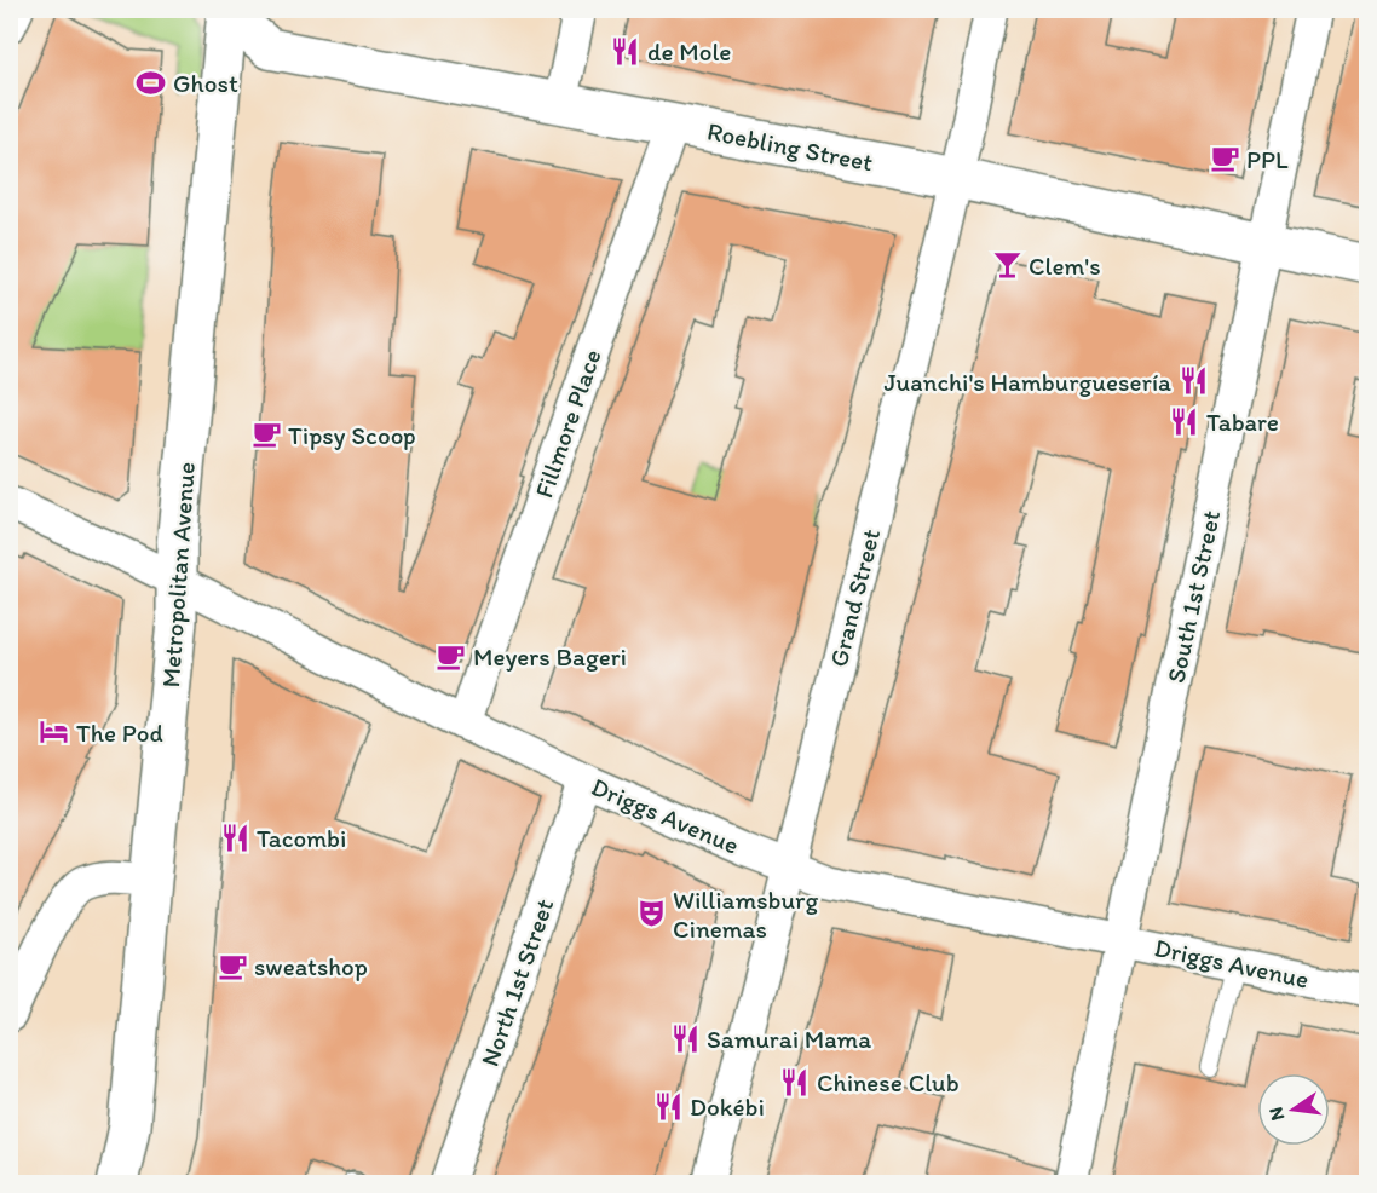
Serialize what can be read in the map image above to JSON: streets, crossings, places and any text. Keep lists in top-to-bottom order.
{
  "streets": {
    "main road": ["Roebling Street", "Metropolitan Avenue"],
    "street": [
      "Fillmore Place",
      "South 1st Street",
      "Grand Street",
      "Driggs Avenue",
      "North 1st Street"
    ]
  },
  "crossings": [
    ["Roebling Street", "Fillmore Place"],
    ["Roebling Street", "Metropolitan Avenue"],
    ["Roebling Street", "South 1st Street"],
    ["Roebling Street", "Grand Street"],
    ["Fillmore Place", "Driggs Avenue"],
    ["Metropolitan Avenue", "Driggs Avenue"],
    ["South 1st Street", "Driggs Avenue"],
    ["Grand Street", "Driggs Avenue"],
    ["Driggs Avenue", "North 1st Street"]
  ],
  "places": {
    "restaurant": [
      "de Mole",
      "Juanchi's Hamburguesería",
      "Tabare",
      "Tacombi",
      "Samurai Mama",
      "Chinese Club",
      "Dokébi"
    ],
    "sports": ["Ghost"],
    "cafe": [
      "PPL",
      "Tipsy Scoop",
      "Meyers Bageri",
      "sweatshop"
    ],
    "bar": ["Clem's"],
    "hotel": ["The Pod"],
    "theatre": ["Williamsburg Cinemas"]
  },
  "north": "left"
}
